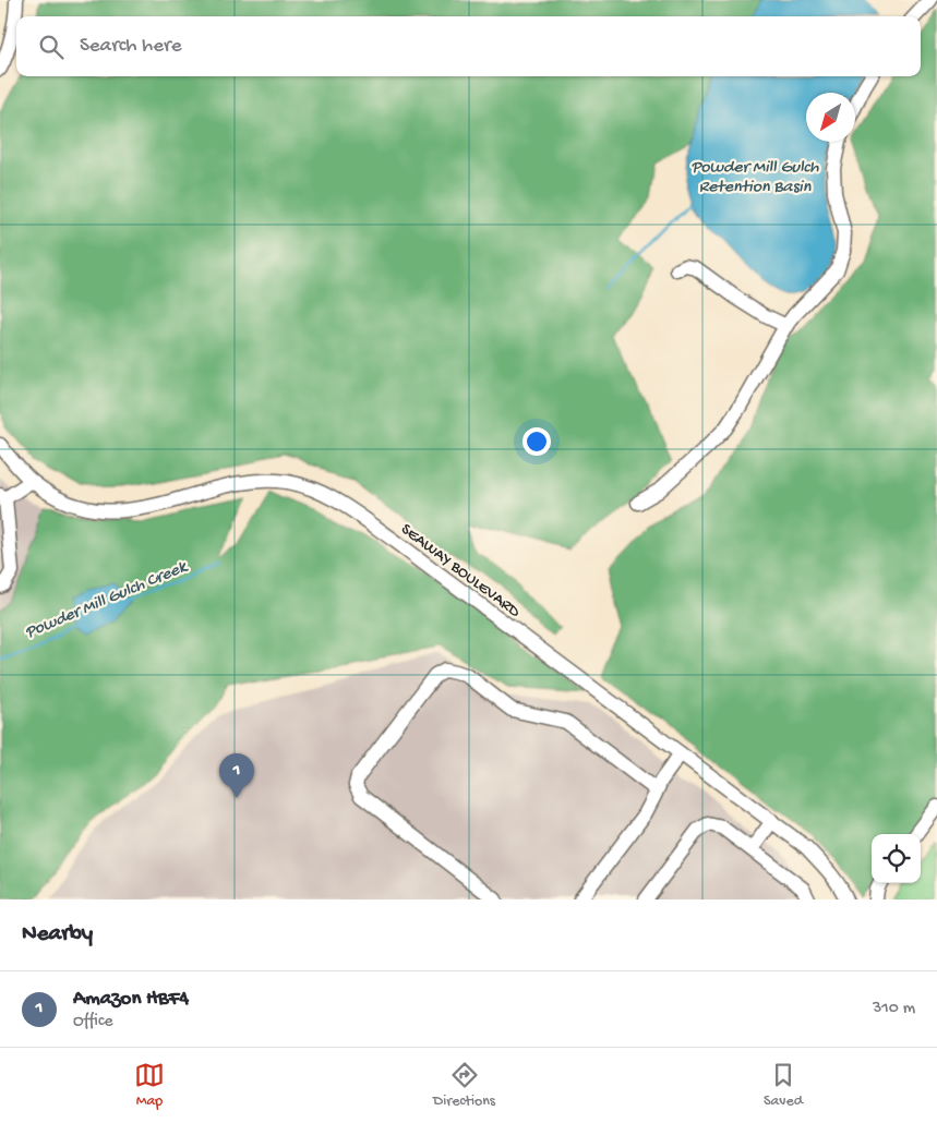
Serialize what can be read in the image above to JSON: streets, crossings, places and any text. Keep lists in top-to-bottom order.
{
  "streets": {
    "street": ["SEAWAY BOULEVARD"]
  },
  "water": ["Powder Mill Gulch Retention Basin", "Powder Mill Gulch Creek"],
  "north": "bottom left",
  "page": {
    "search": "Search here",
    "pins": "1",
    "heading": "Nearby",
    "list": [
      {
        "mark": "1",
        "name": "Amazon HBF4",
        "note": "Office",
        "value": "310 m"
      }
    ],
    "nav": ["Map", "Directions", "Saved"]
  }
}
